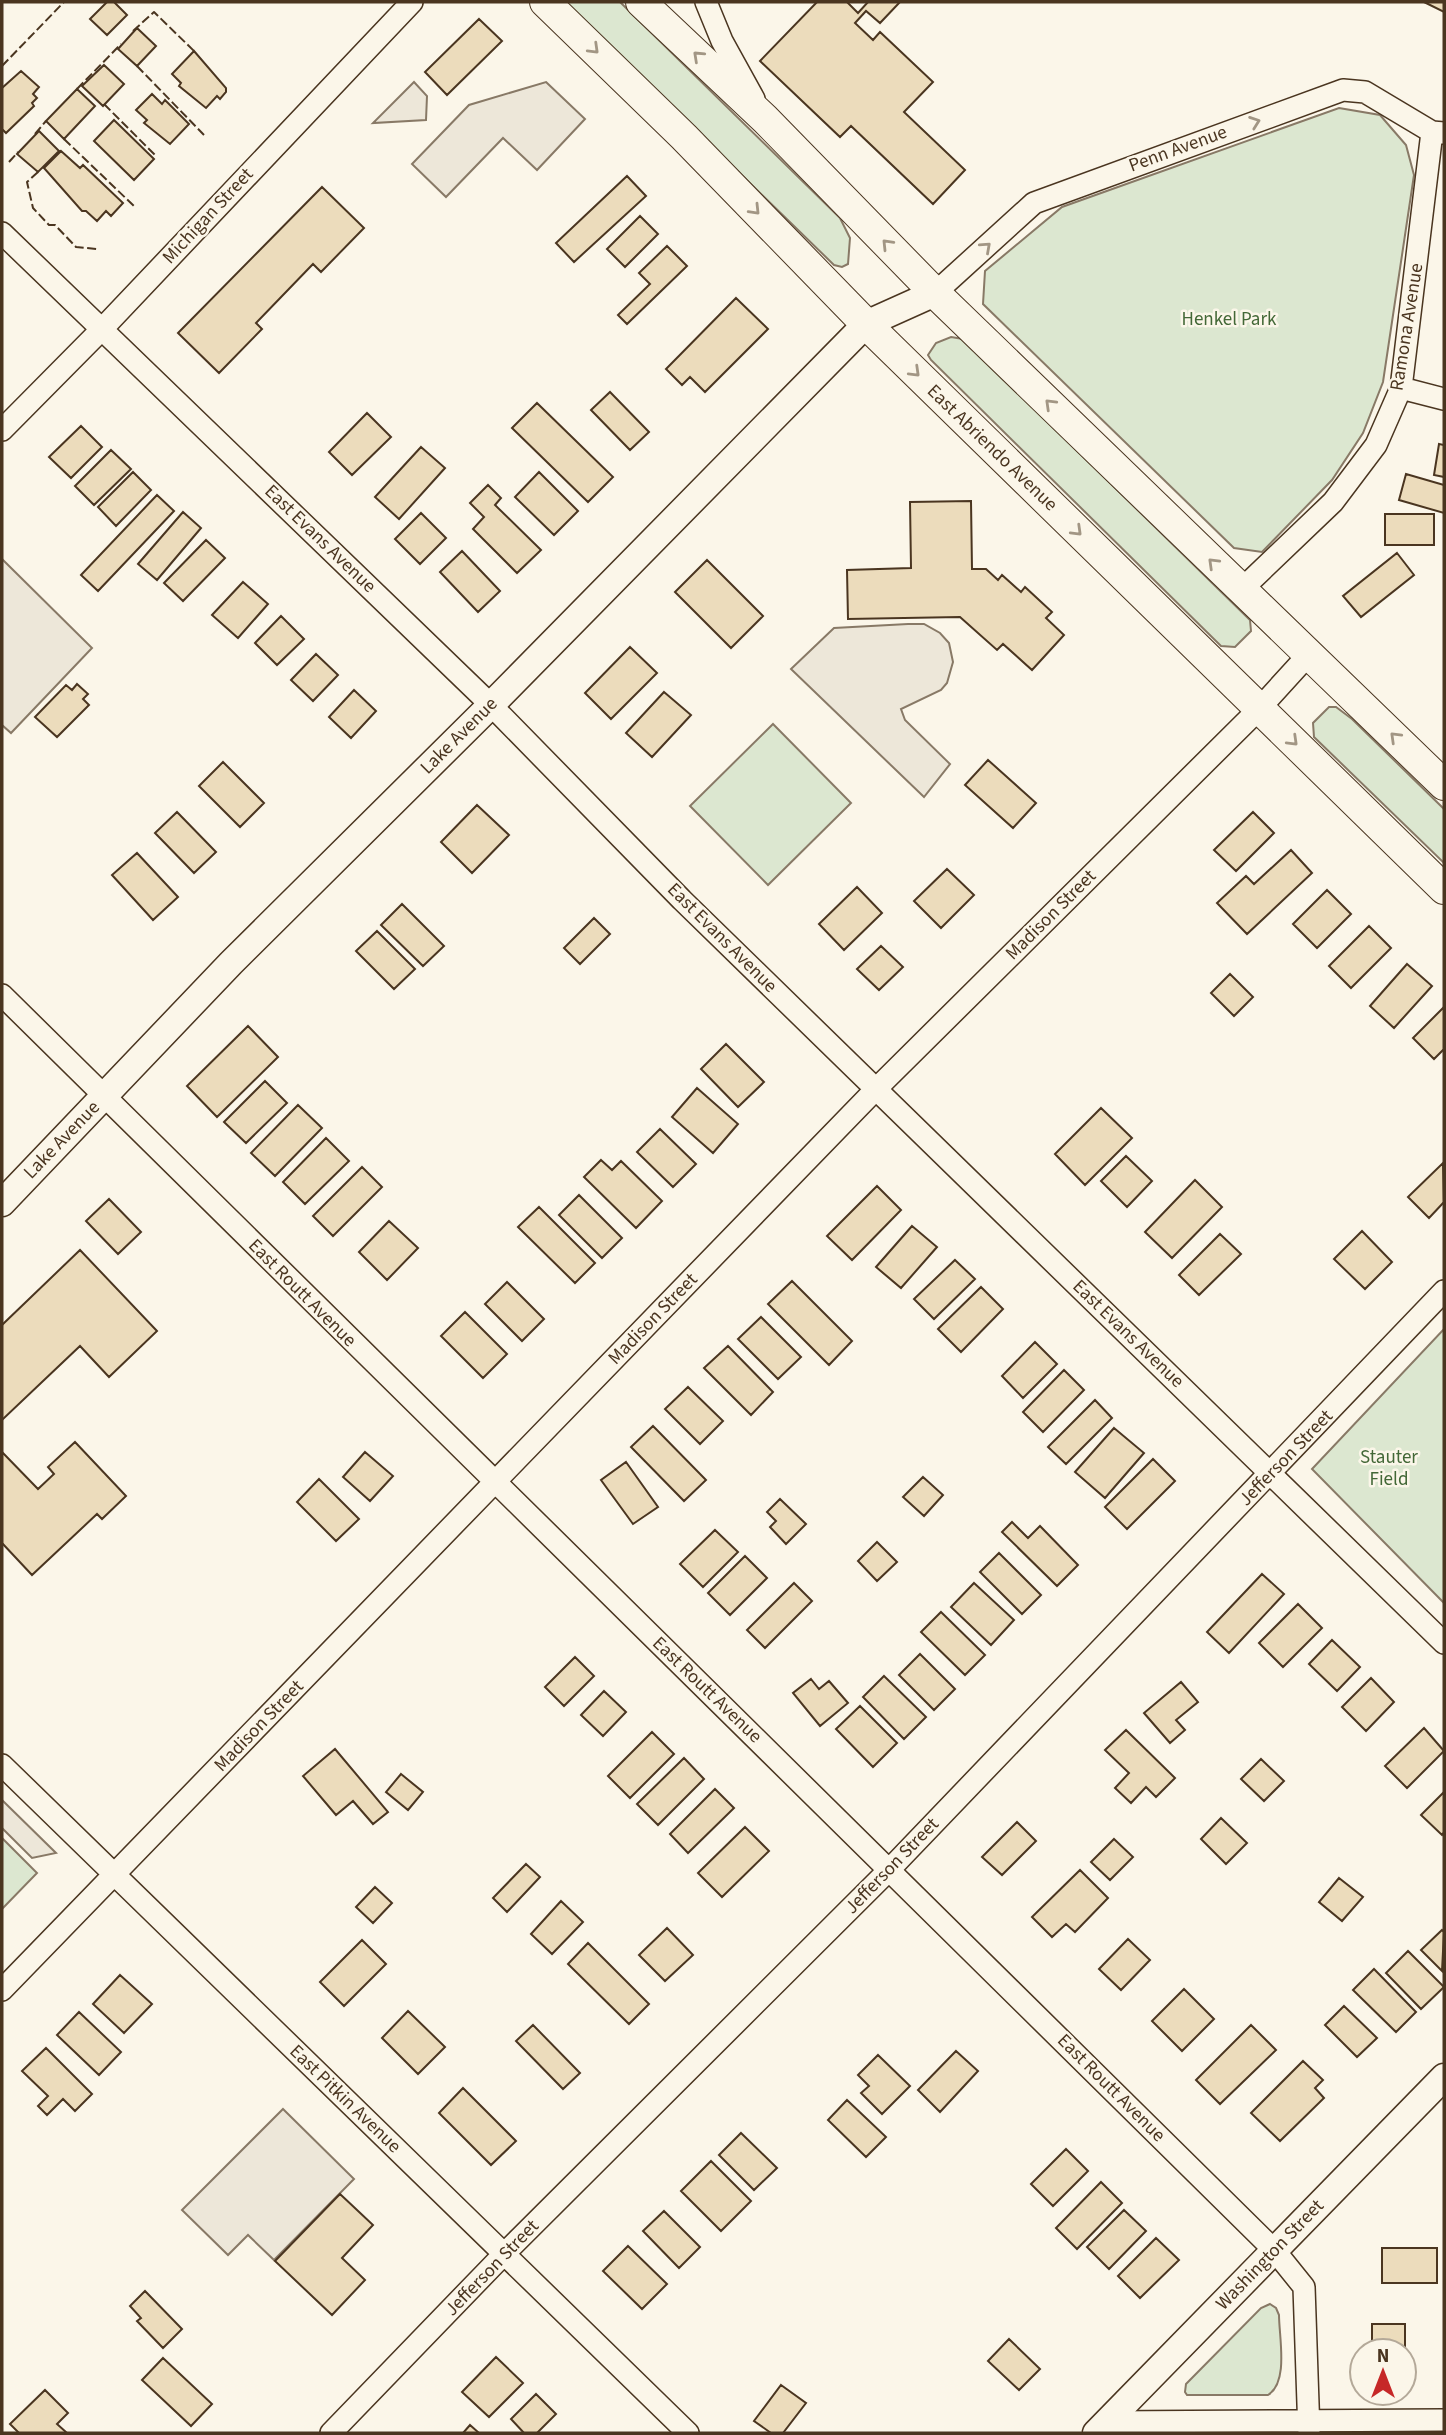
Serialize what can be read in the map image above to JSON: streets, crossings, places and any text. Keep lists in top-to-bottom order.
{
  "streets": {
    "main road": ["East Abriendo Avenue"],
    "street": [
      "Penn Avenue",
      "Michigan Street",
      "Ramona Avenue",
      "East Evans Avenue",
      "Lake Avenue",
      "Madison Street",
      "East Routt Avenue",
      "Jefferson Street",
      "East Pitkin Avenue",
      "Washington Street"
    ]
  },
  "crossings": [
    ["Penn Avenue", "Ramona Avenue"],
    ["Penn Avenue", "Lake Avenue"],
    ["Michigan Street", "East Evans Avenue"],
    ["East Abriendo Avenue", "Lake Avenue"],
    ["East Abriendo Avenue", "Madison Street"],
    ["East Evans Avenue", "Lake Avenue"],
    ["East Evans Avenue", "Madison Street"],
    ["East Evans Avenue", "Jefferson Street"],
    ["Lake Avenue", "East Routt Avenue"],
    ["Madison Street", "East Routt Avenue"],
    ["Madison Street", "East Pitkin Avenue"],
    ["East Routt Avenue", "Jefferson Street"],
    ["East Routt Avenue", "Washington Street"],
    ["Jefferson Street", "East Pitkin Avenue"]
  ],
  "one_way": ["Penn Avenue"],
  "parks": ["Henkel Park", "Stauter Field"],
  "north": "top"
}
